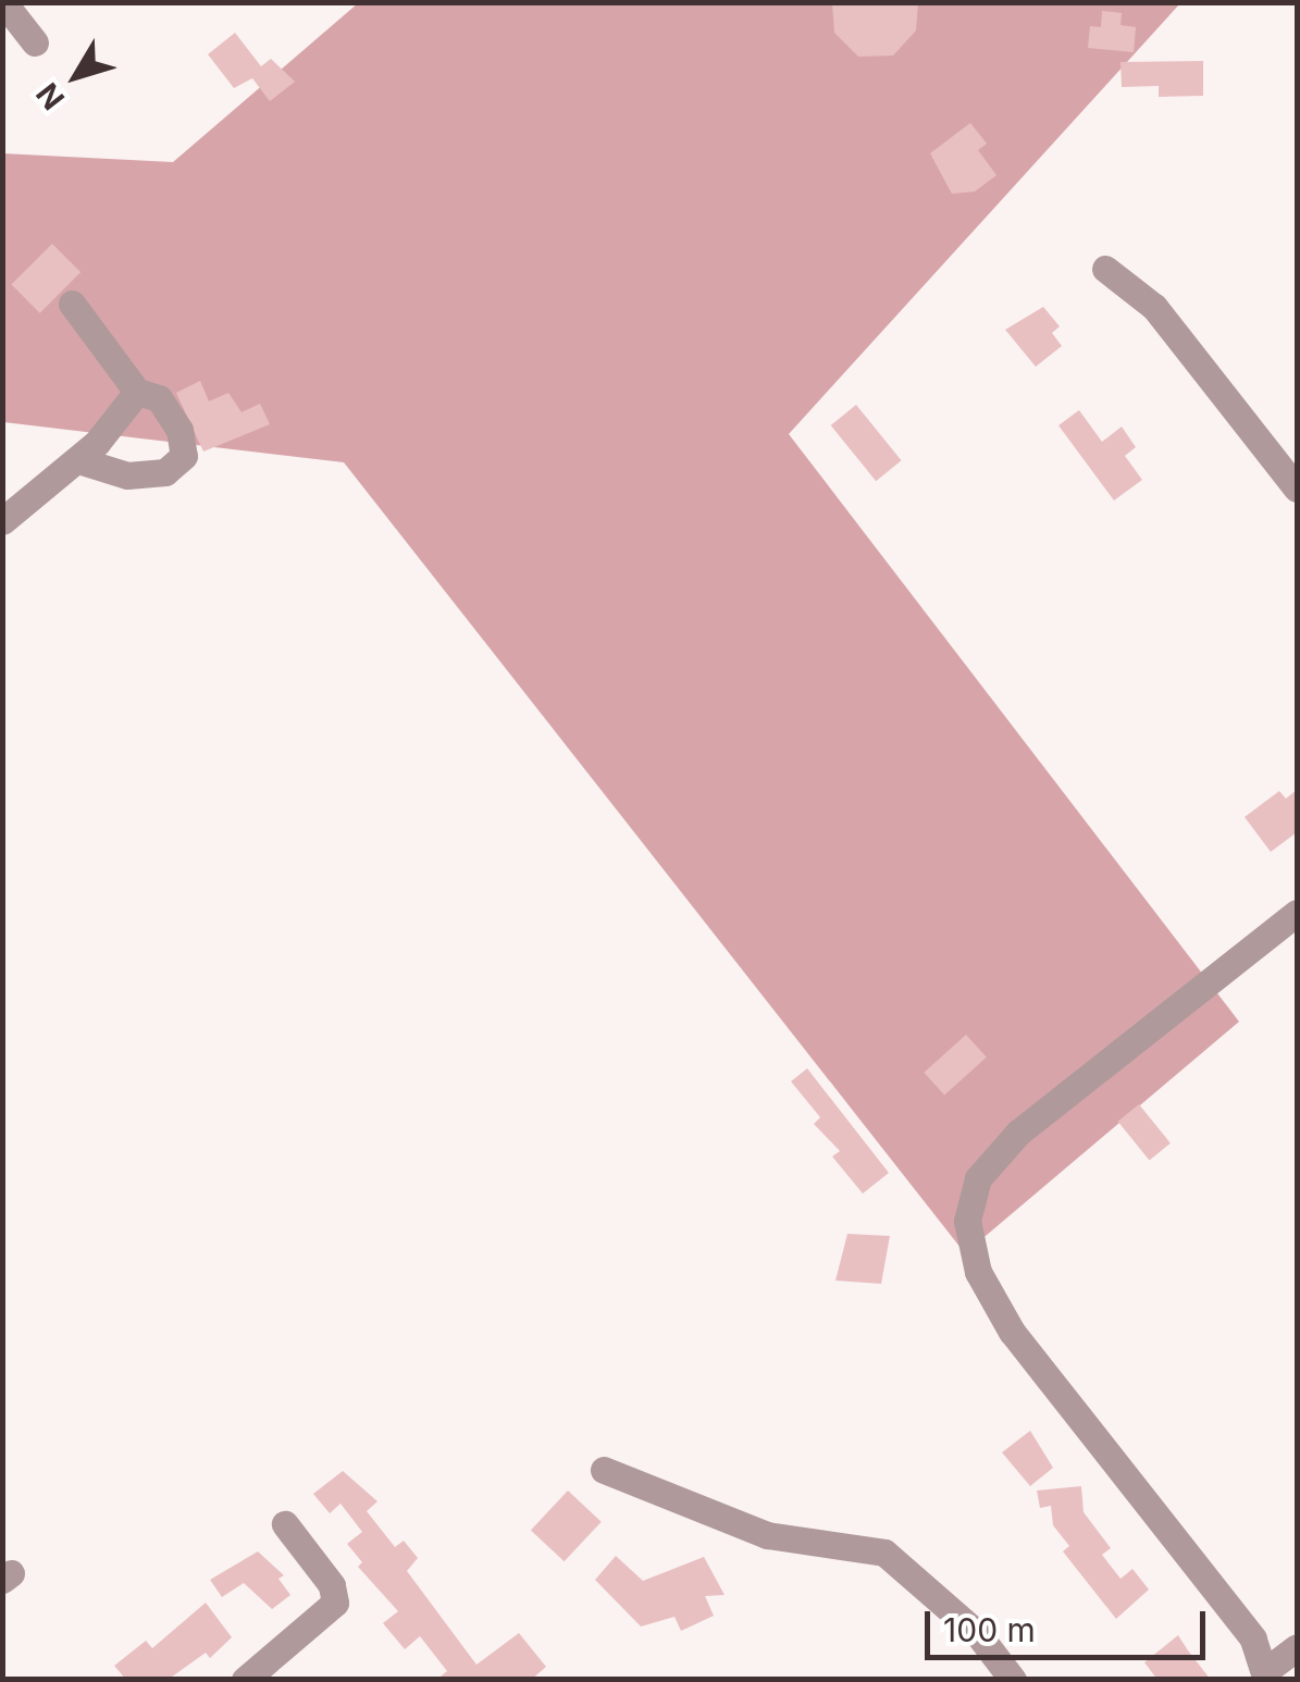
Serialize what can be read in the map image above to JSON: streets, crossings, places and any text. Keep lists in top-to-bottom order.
{
  "scale_bar": "100 m",
  "north": "bottom left"
}
